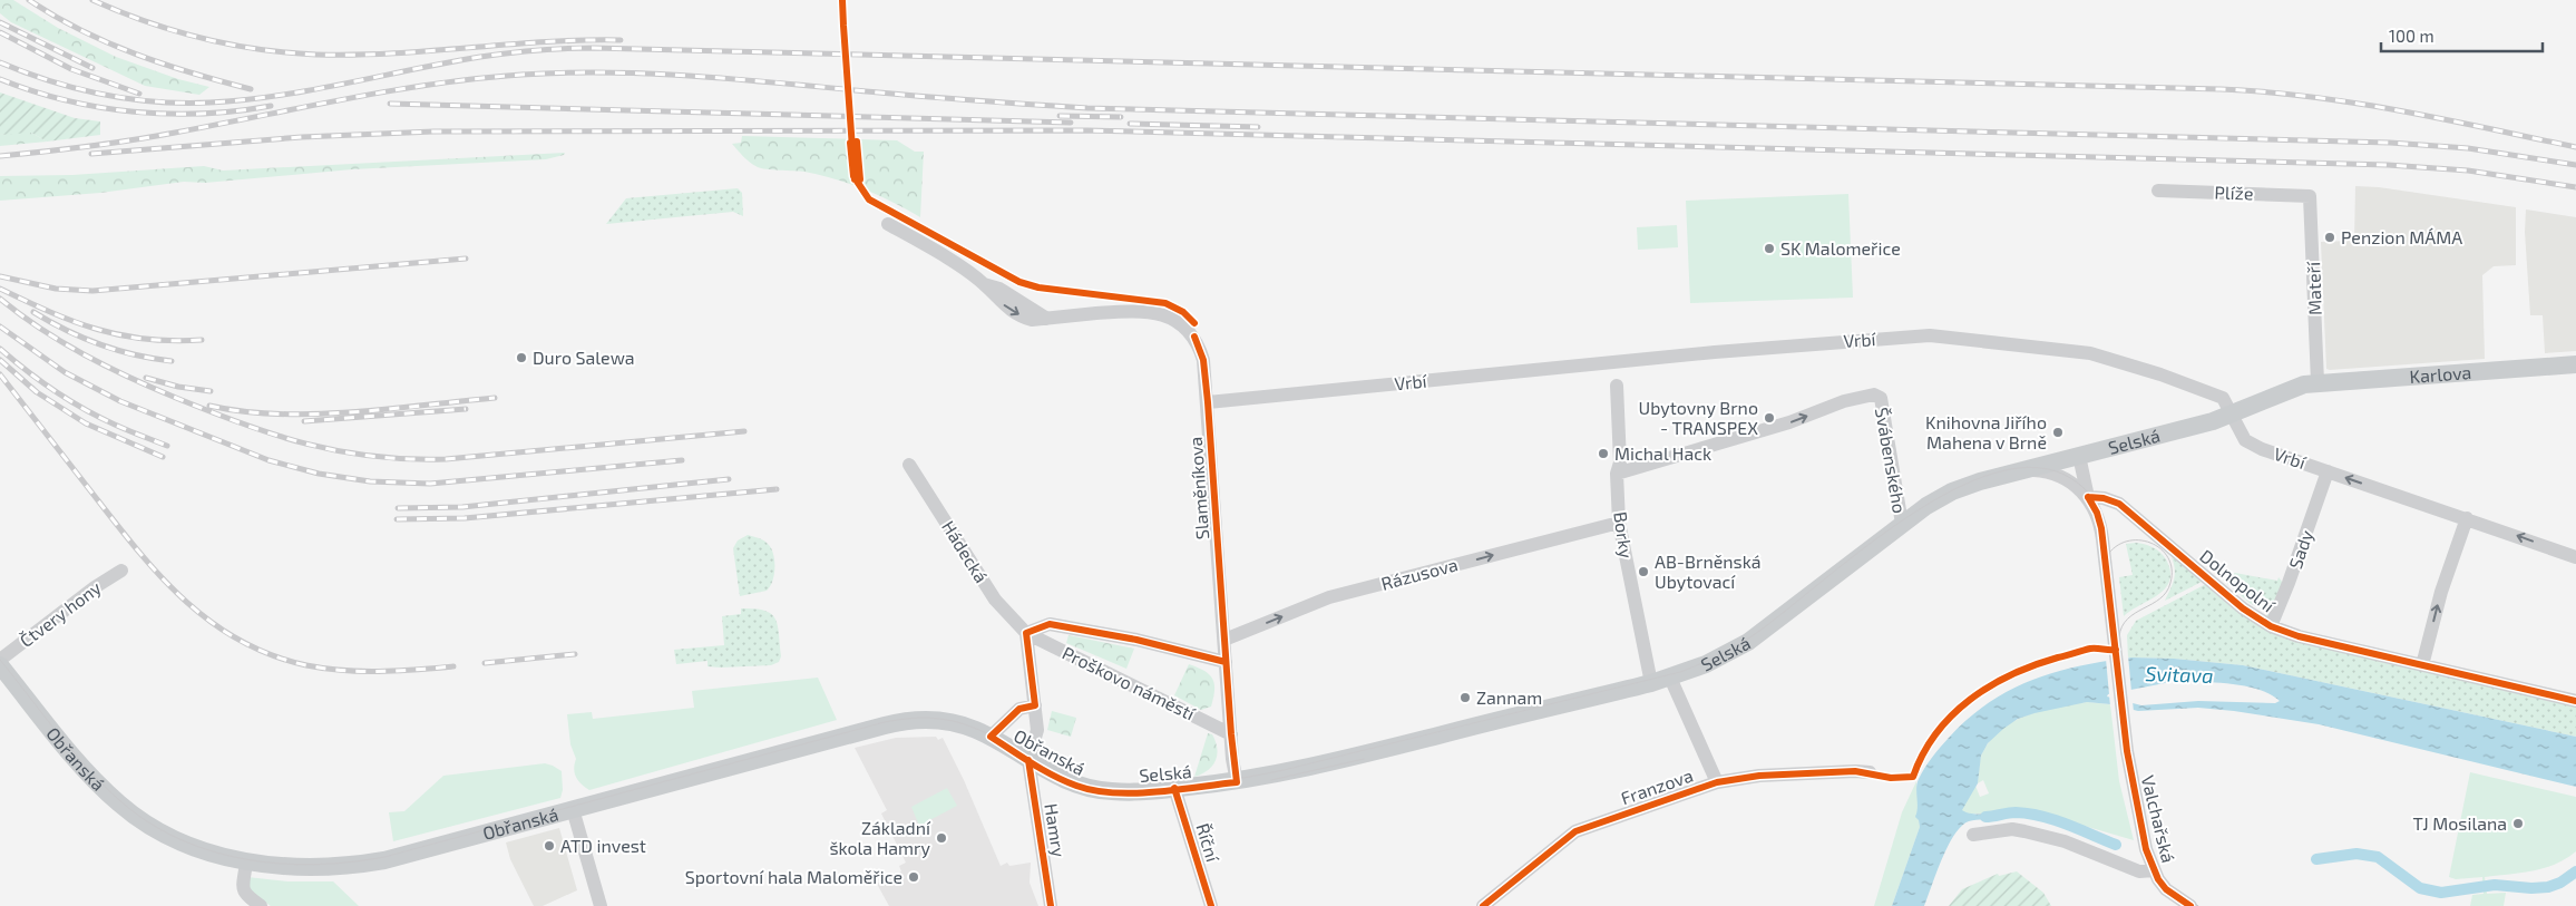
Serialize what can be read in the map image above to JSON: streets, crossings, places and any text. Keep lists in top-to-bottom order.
{
  "streets": {
    "main road": ["Karlova", "Selská", "Obřanská"],
    "street": [
      "Plíže",
      "Mateří",
      "Vrbí",
      "Švábenského",
      "Slaměníkova",
      "Borky",
      "Sady",
      "Hádecká",
      "Rázusova",
      "Dolnopolní",
      "Čtvery hony",
      "Proškovo náměstí",
      "Franzova",
      "Valchařská",
      "Hamry",
      "Říční"
    ]
  },
  "crossings": [
    ["Plíže", "Mateří"],
    ["Mateří", "Karlova"],
    ["Mateří", "Selská"],
    ["Vrbí", "Selská"],
    ["Vrbí", "Slaměníkova"],
    ["Vrbí", "Sady"],
    ["Karlova", "Selská"],
    ["Selská", "Švábenského"],
    ["Selská", "Borky"],
    ["Selská", "Dolnopolní"],
    ["Selská", "Obřanská"],
    ["Selská", "Franzova"],
    ["Selská", "Říční"],
    ["Švábenského", "Borky"],
    ["Slaměníkova", "Rázusova"],
    ["Borky", "Rázusova"],
    ["Sady", "Dolnopolní"],
    ["Hádecká", "Proškovo náměstí"],
    ["Dolnopolní", "Valchařská"],
    ["Obřanská", "Hamry"]
  ],
  "one_way": ["Rázusova"],
  "water": ["Svitava"],
  "places": [
    "Penzion MÁMA",
    "SK Malomeřice",
    "Duro Salewa",
    "Ubytovny Brno - TRANSPEX",
    "Knihovna Jiřího Mahena v Brně",
    "Michal Hack",
    "AB-Brněnská Ubytovací",
    "Zannam",
    "TJ Mosilana",
    "Základní škola Hamry",
    "ATD invest",
    "Sportovní hala Maloměřice"
  ],
  "scale_bar": "100 m"
}
